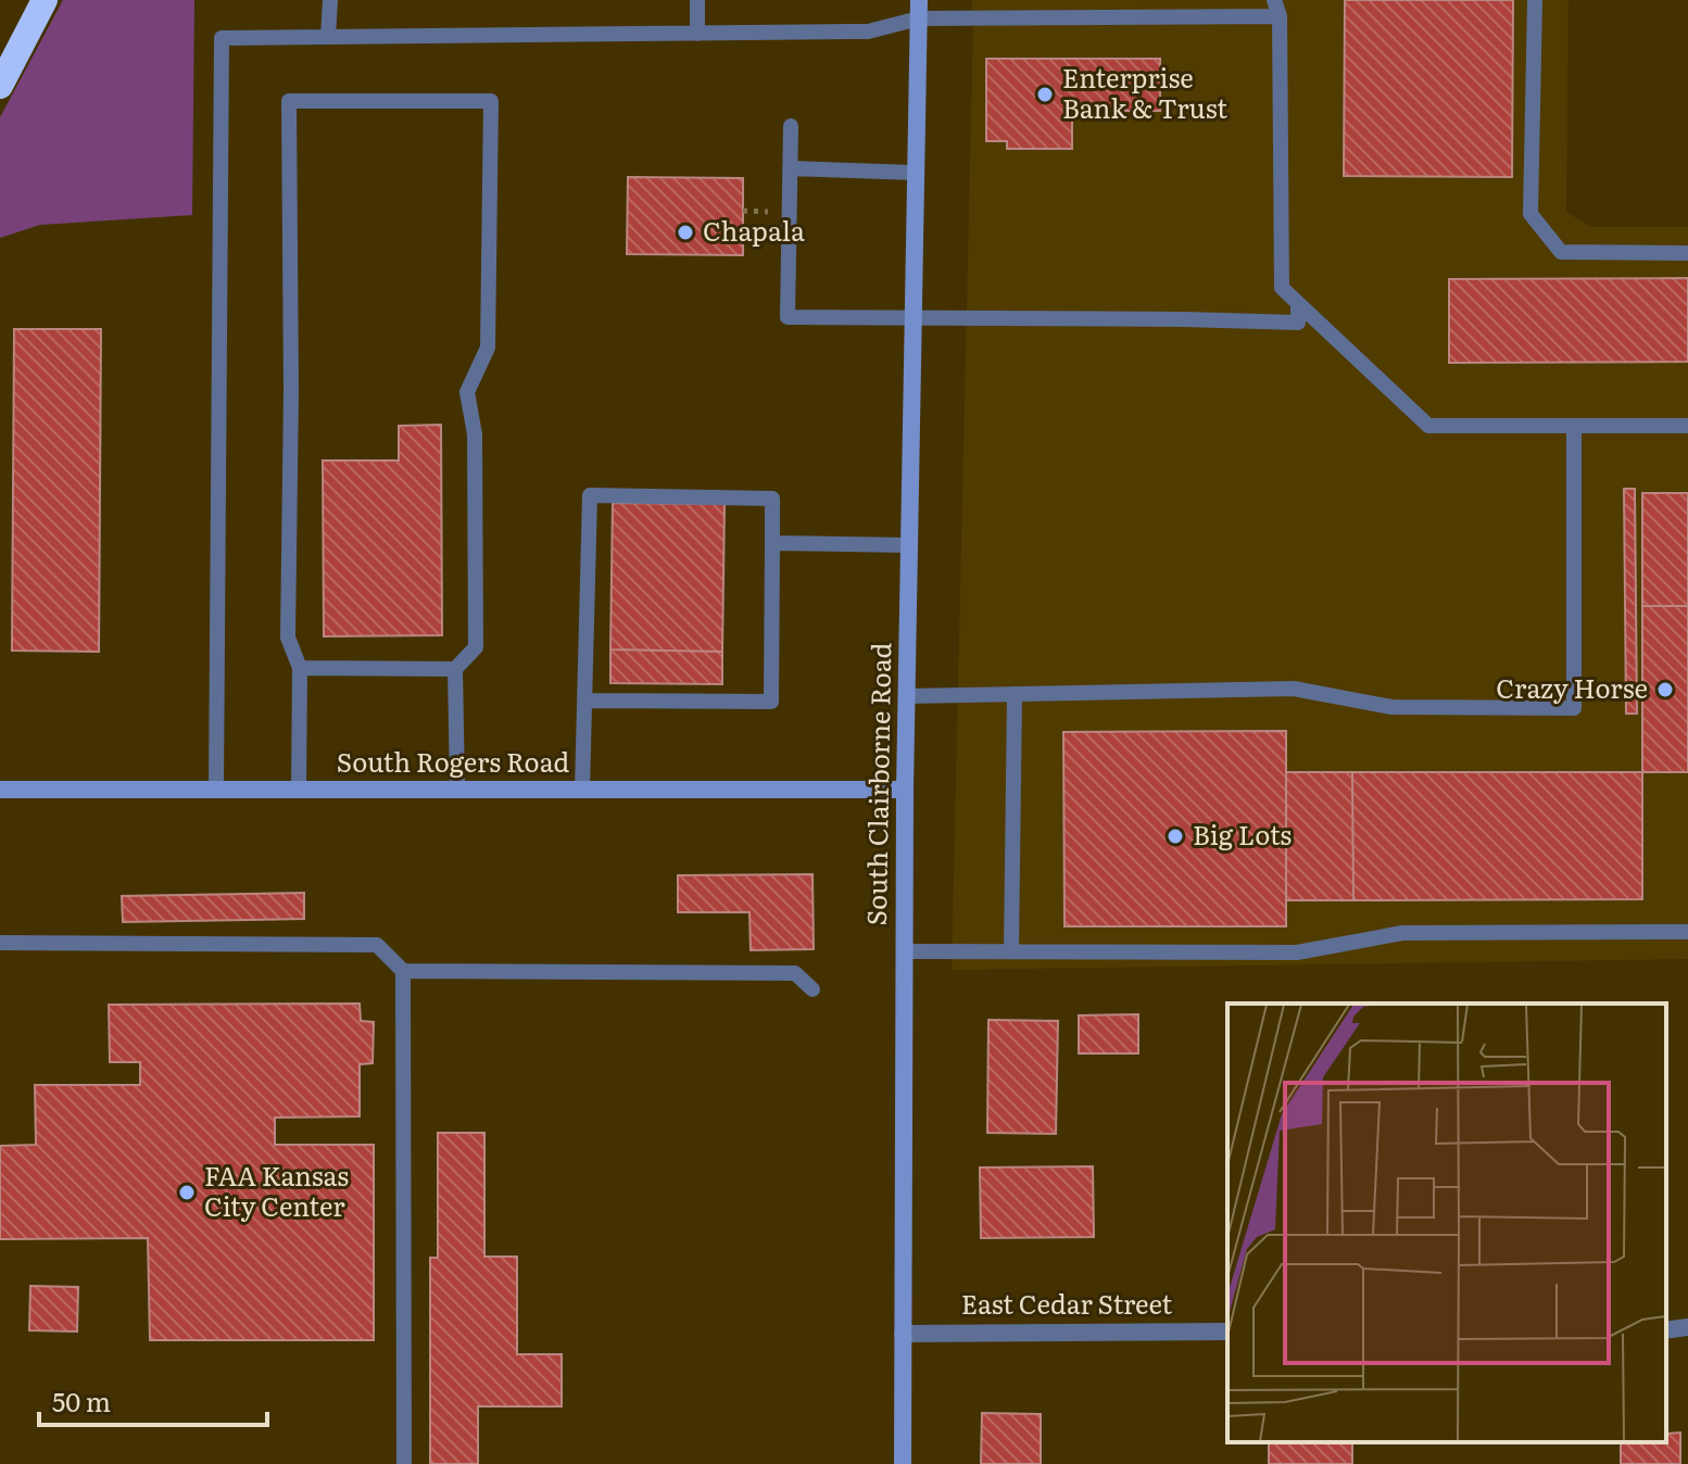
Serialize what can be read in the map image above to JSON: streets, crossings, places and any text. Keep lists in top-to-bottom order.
{
  "streets": {
    "main road": ["South Rogers Road", "South Clairborne Road"],
    "street": ["East Cedar Street"]
  },
  "crossings": [
    ["South Rogers Road", "South Clairborne Road"],
    ["South Clairborne Road", "East Cedar Street"]
  ],
  "places": [
    "Enterprise Bank & Trust",
    "Chapala",
    "Crazy Horse",
    "Big Lots",
    "FAA Kansas City Center"
  ],
  "scale_bar": "50 m"
}
